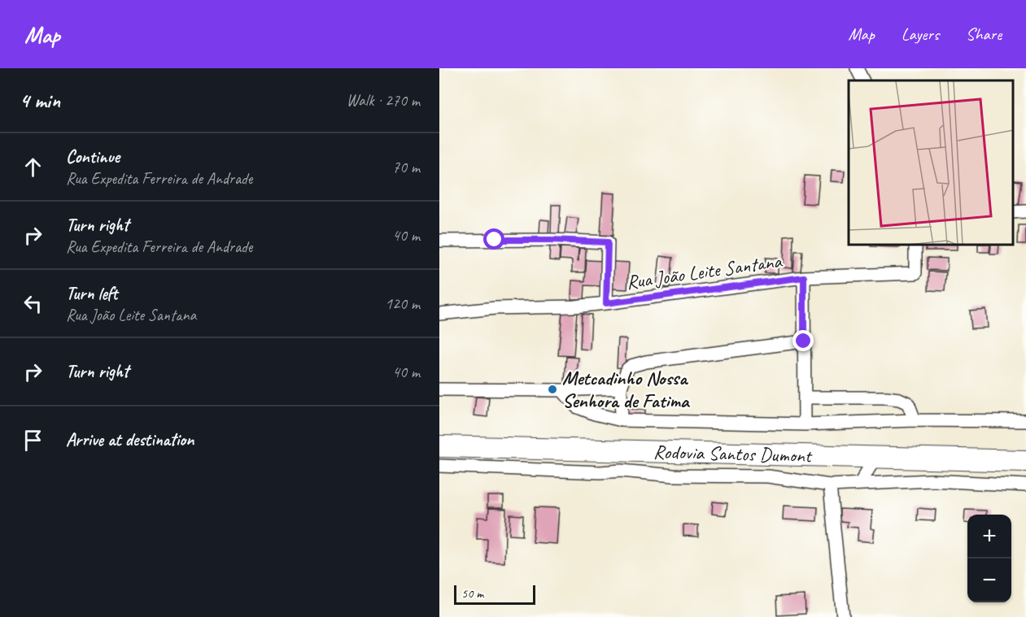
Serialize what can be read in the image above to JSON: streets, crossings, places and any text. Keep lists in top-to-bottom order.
{
  "streets": {
    "highway": ["Rodovia Santos Dumont"],
    "street": ["Rua João Leite Santana"]
  },
  "places": ["Metcadinho Nossa Senhora de Fatima"],
  "scale_bar": "50 m",
  "page": {
    "header": "Map",
    "nav": ["Map", "Layers", "Share"],
    "heading": ["4 min", "Walk · 270 m"],
    "list": [
      ["Continue", "Rua Expedita Ferreira de Andrade", "70 m"],
      ["Turn right", "Rua Expedita Ferreira de Andrade", "40 m"],
      ["Turn left", "Rua João Leite Santana", "120 m"],
      ["Turn right", "40 m"],
      "Arrive at destination"
    ],
    "map_buttons": ["+", "−"],
    "scale": "50 m"
  }
}
